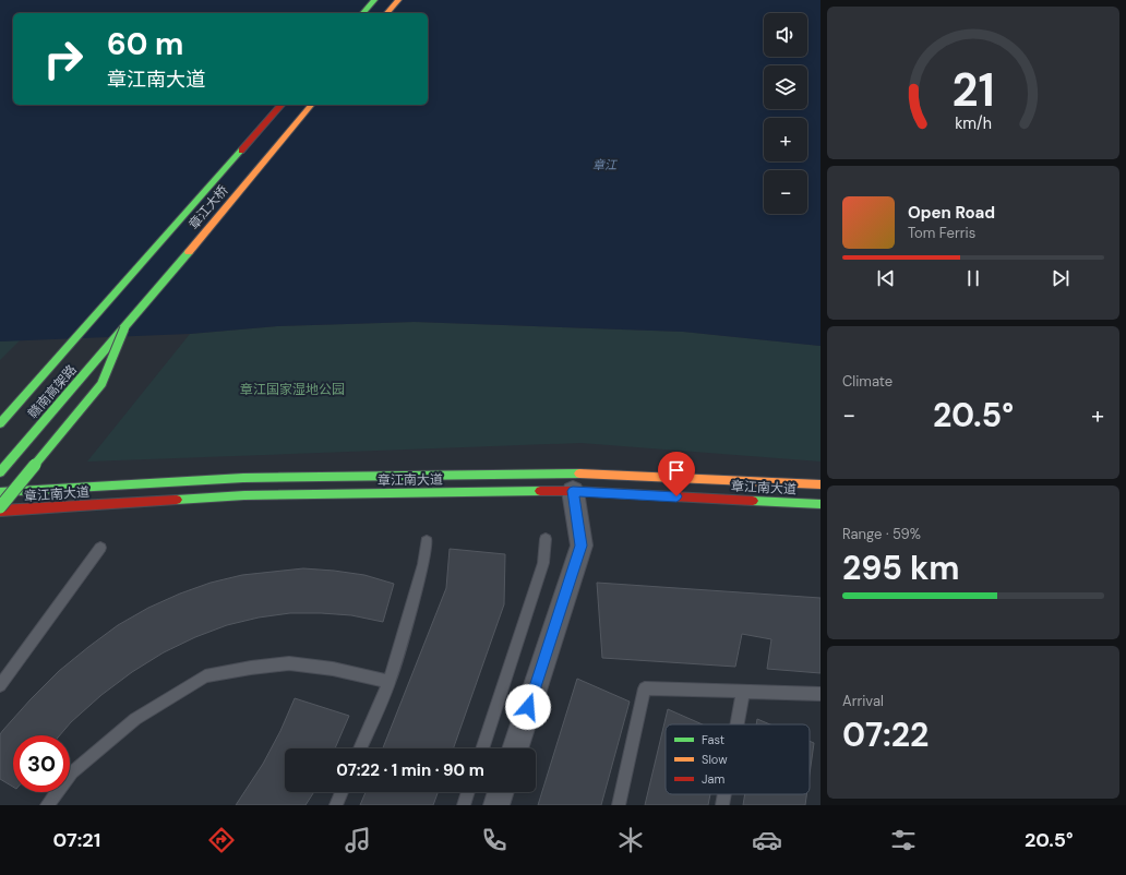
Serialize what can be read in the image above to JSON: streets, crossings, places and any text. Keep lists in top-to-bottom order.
{
  "streets": {
    "main road": ["章江大桥", "赣南高架路", "章江南大道"]
  },
  "crossings": [
    ["章江大桥", "赣南高架路"]
  ],
  "water": ["章江"],
  "parks": ["章江国家湿地公园"],
  "legend": ["Fast", "Slow", "Jam"],
  "page": {
    "map_buttons": ["+", "−"],
    "turn": ["60 m", "章江南大道"],
    "song": ["Open Road", "Tom Ferris"],
    "tile": [
      "Climate",
      ["Range · 59%", "295 km"],
      ["Arrival", "07:22"]
    ],
    "heat": ["−", "20.5°", "+"],
    "limit": "30",
    "trip": "07:22 · 1 min · 90 m",
    "tabs": ["07:21", "20.5°"],
    "gauge": ["21", "km/h"]
  }
}
